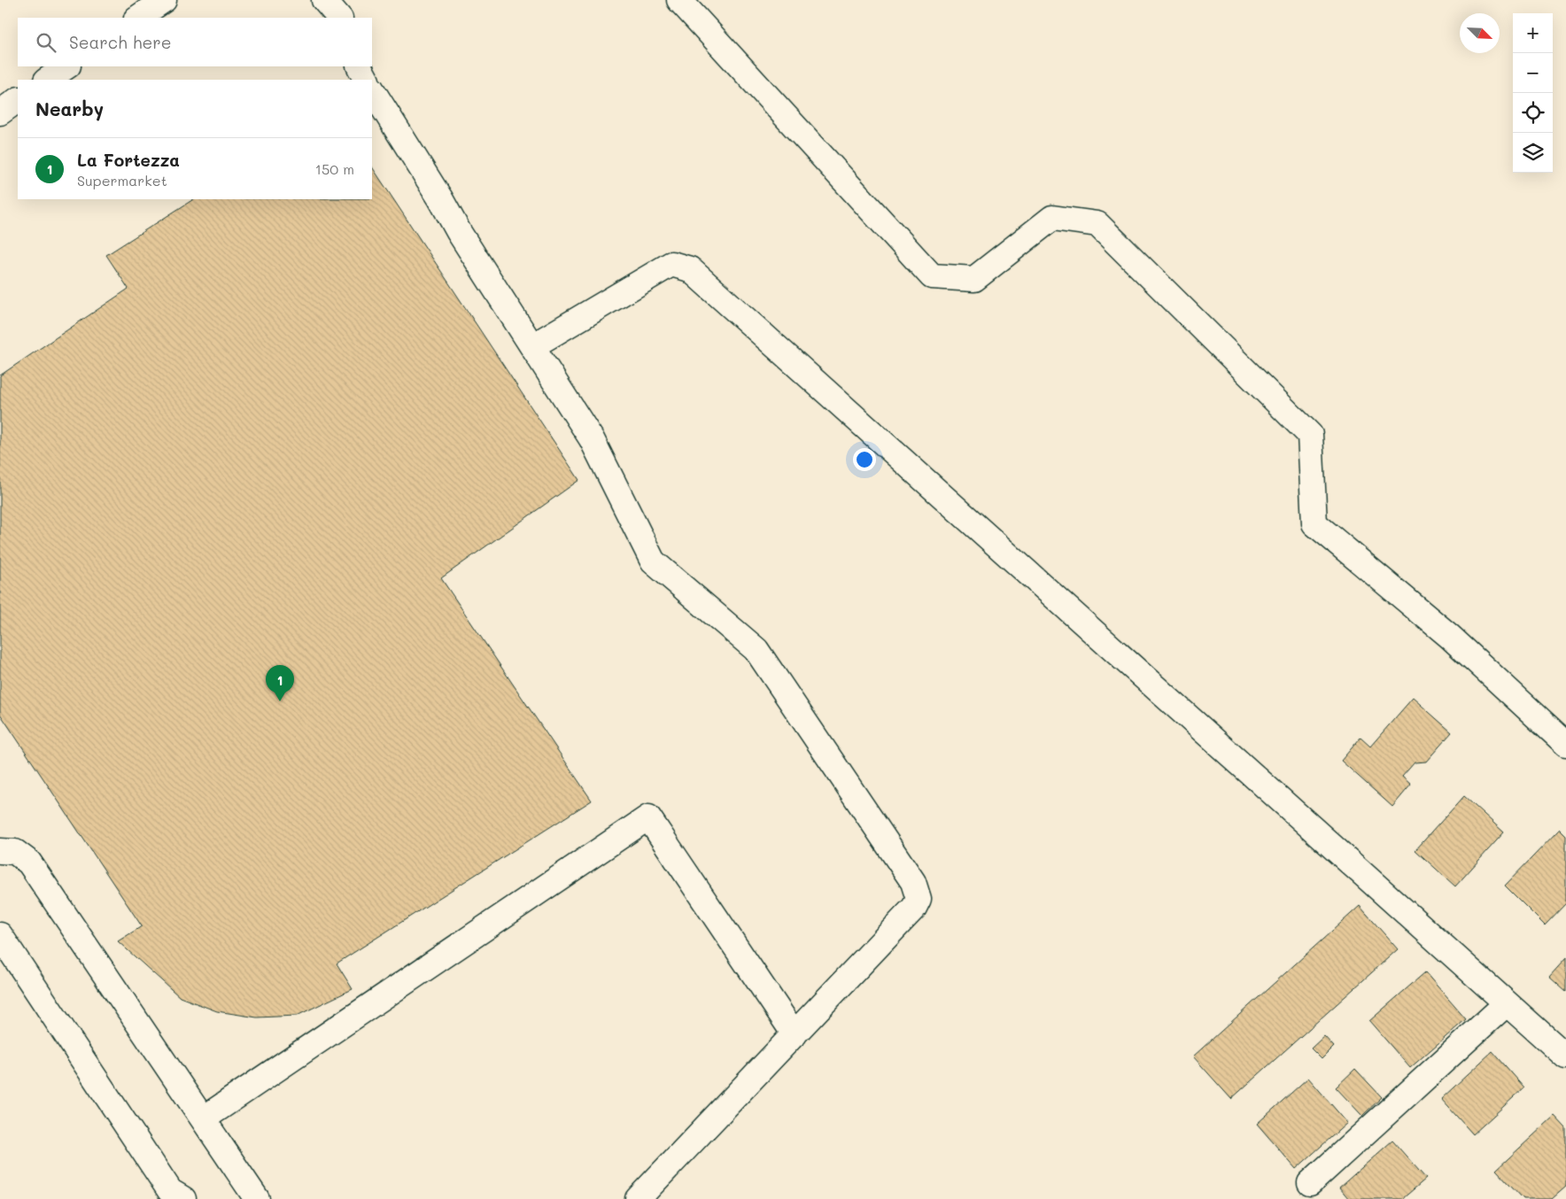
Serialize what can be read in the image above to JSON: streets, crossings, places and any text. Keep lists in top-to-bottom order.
{
  "north": "bottom right",
  "page": {
    "map_buttons": ["+", "−"],
    "search": "Search here",
    "heading": "Nearby",
    "list": [
      {
        "mark": "1",
        "name": "La Fortezza",
        "note": "Supermarket",
        "value": "150 m"
      }
    ],
    "pins": "1"
  }
}
